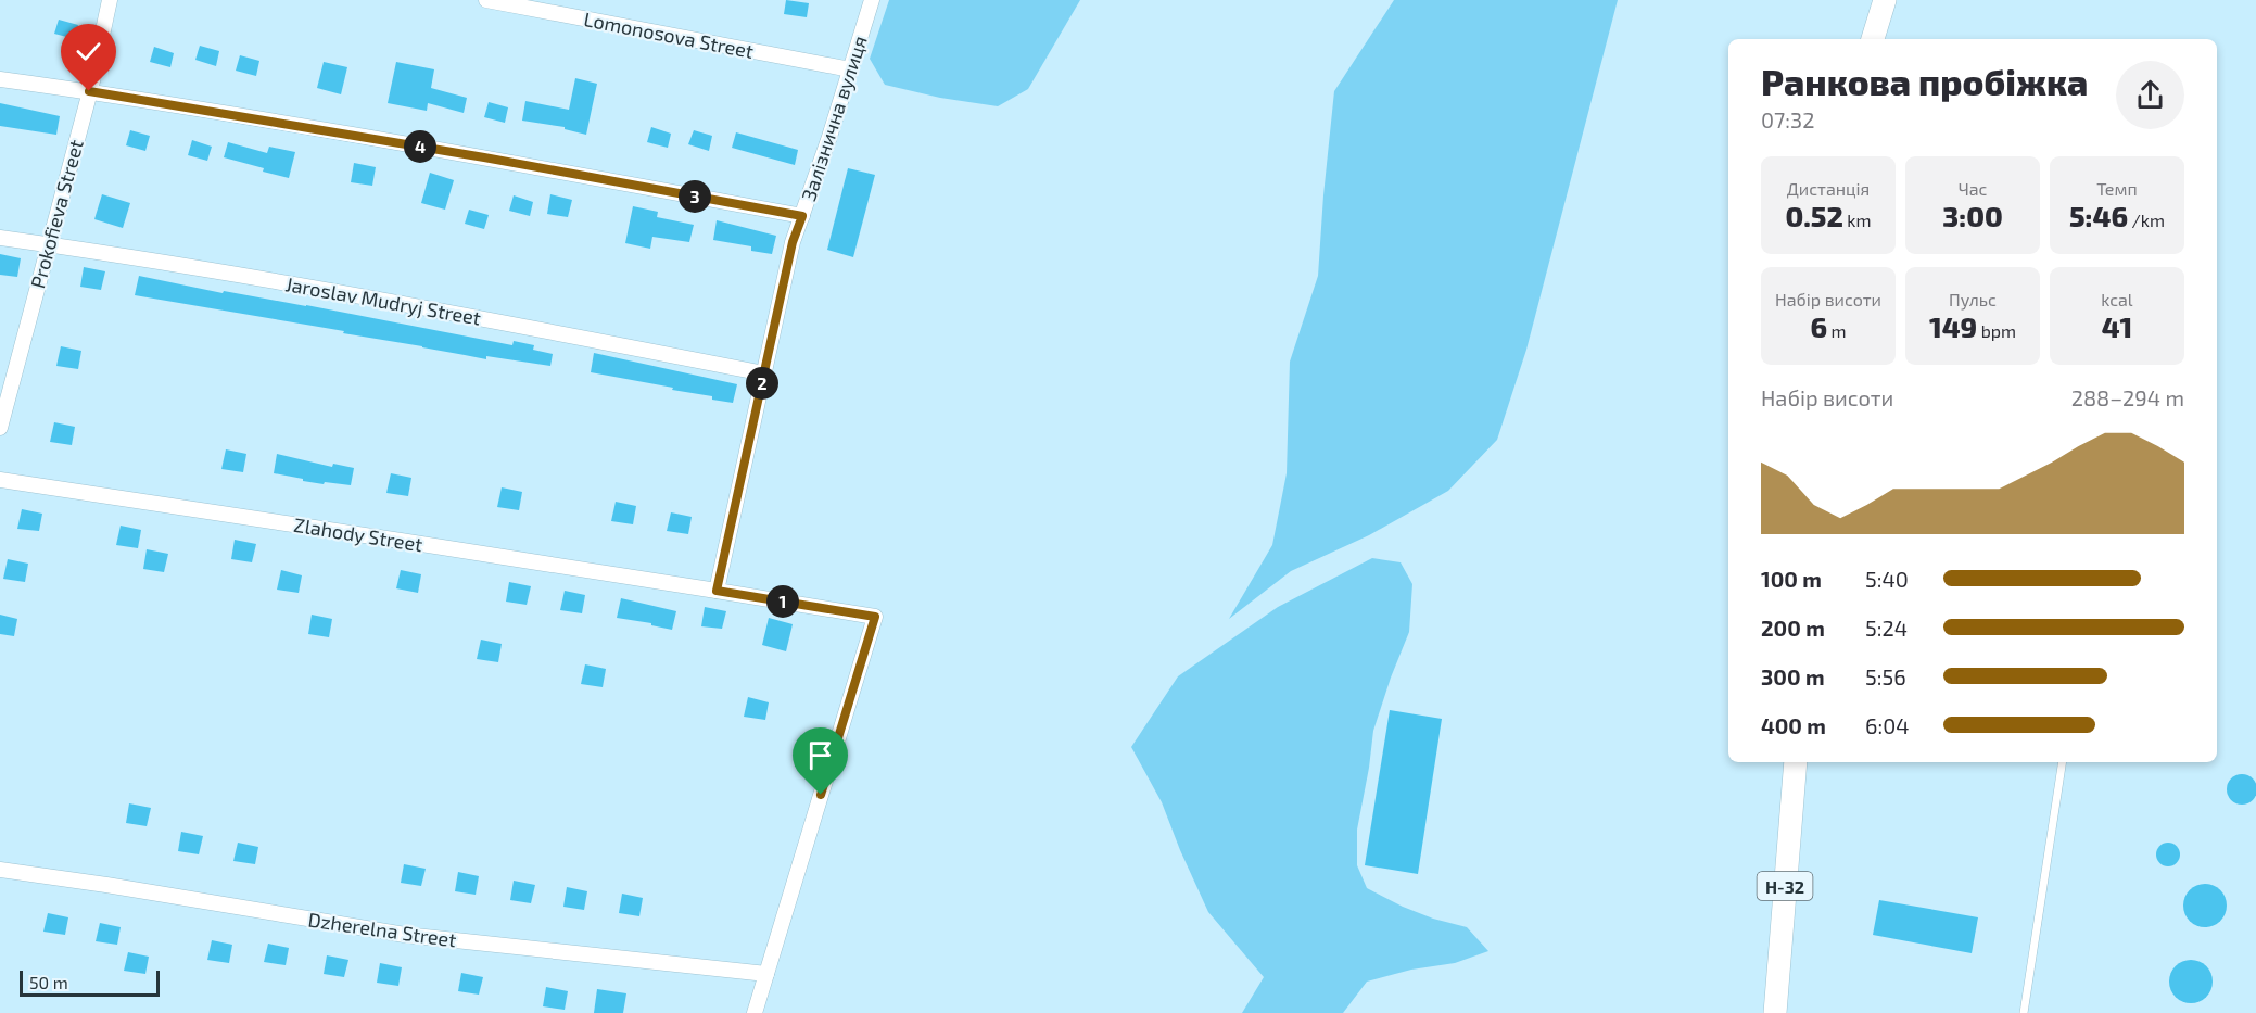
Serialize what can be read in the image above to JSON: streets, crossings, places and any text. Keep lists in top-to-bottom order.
{
  "streets": {
    "main road": ["Н-32"],
    "street": [
      "Lomonosova Street",
      "Залізнична вулиця",
      "Prokofieva Street",
      "Jaroslav Mudryj Street",
      "Zlahody Street",
      "Dzherelna Street"
    ]
  },
  "crossings": [
    ["Lomonosova Street", "Залізнична вулиця"],
    ["Залізнична вулиця", "Jaroslav Mudryj Street"],
    ["Залізнична вулиця", "Zlahody Street"],
    ["Prokofieva Street", "Jaroslav Mudryj Street"]
  ],
  "scale_bar": "50 m",
  "page": {
    "heading": ["Ранкова пробіжка", "07:32"],
    "pins": [
      "4",
      "3",
      "2",
      "1"
    ],
    "stats": [
      ["Дистанція", "0.52 km"],
      ["Час", "3:00"],
      ["Темп", "5:46 /km"],
      ["Набір висоти", "6 m"],
      ["Пульс", "149 bpm"],
      ["kcal", "41"]
    ],
    "chart": ["Набір висоти", "288–294 m"],
    "list": [
      {
        "name": "100 m",
        "note": "5:40"
      },
      {
        "name": "200 m",
        "note": "5:24"
      },
      {
        "name": "300 m",
        "note": "5:56"
      },
      {
        "name": "400 m",
        "note": "6:04"
      }
    ],
    "scale": "50 m"
  }
}
